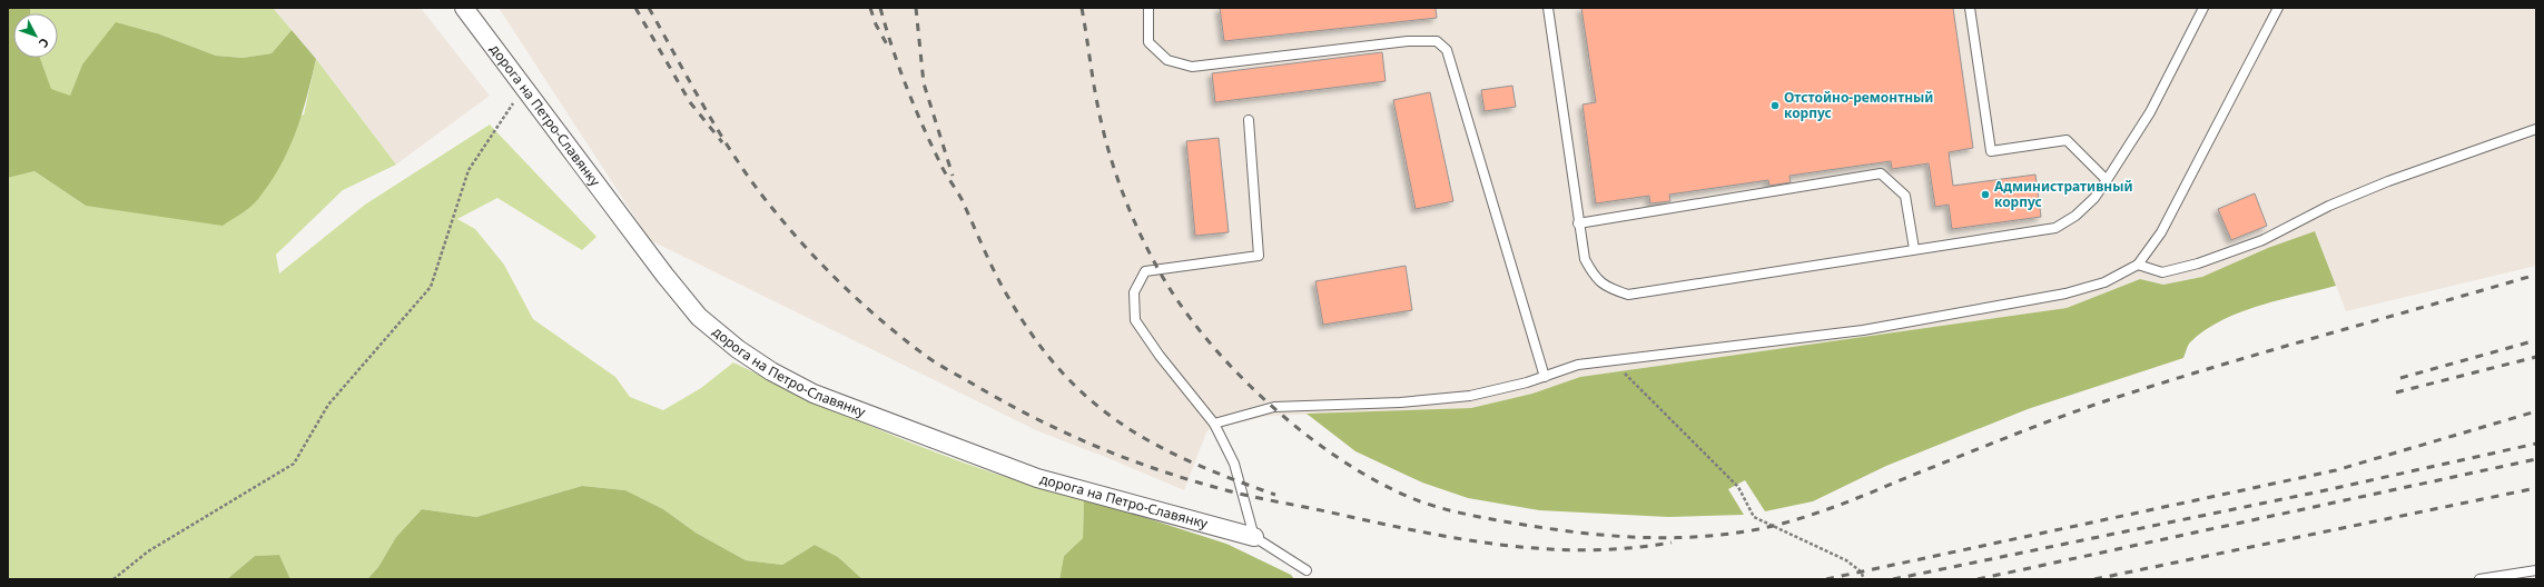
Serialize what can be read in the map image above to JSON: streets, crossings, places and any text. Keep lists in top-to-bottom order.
{
  "streets": {
    "street": ["дорога на Петро-Славянку"]
  },
  "places": ["Отстойно-ремонтный корпус", "Административный корпус"],
  "north": "bottom right"
}
